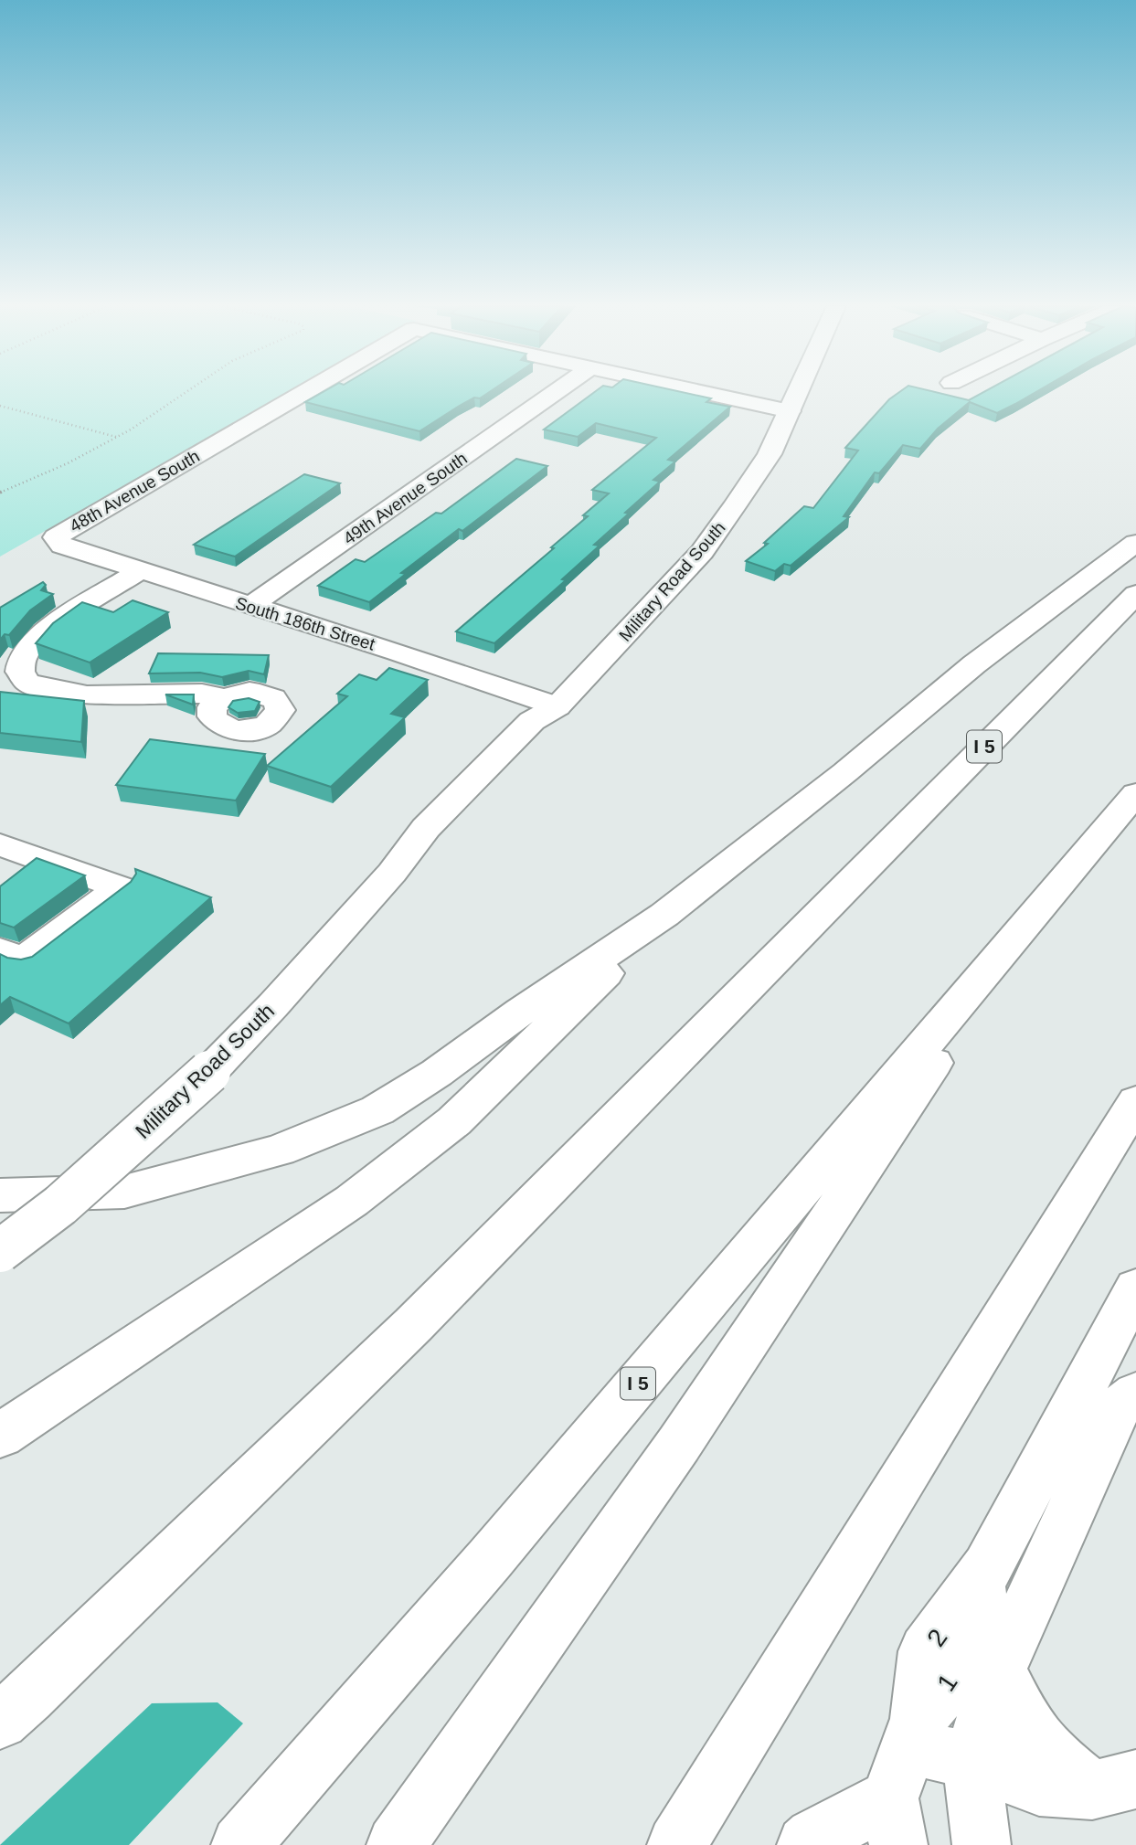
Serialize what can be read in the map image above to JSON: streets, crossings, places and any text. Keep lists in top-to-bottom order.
{
  "streets": {
    "main road": [
      "48th Avenue South",
      "49th Avenue South",
      "Military Road South",
      "South 186th Street",
      "I 5",
      "1"
    ]
  },
  "crossings": [
    ["48th Avenue South", "South 186th Street"],
    ["49th Avenue South", "South 186th Street"],
    ["Military Road South", "South 186th Street"]
  ]
}
